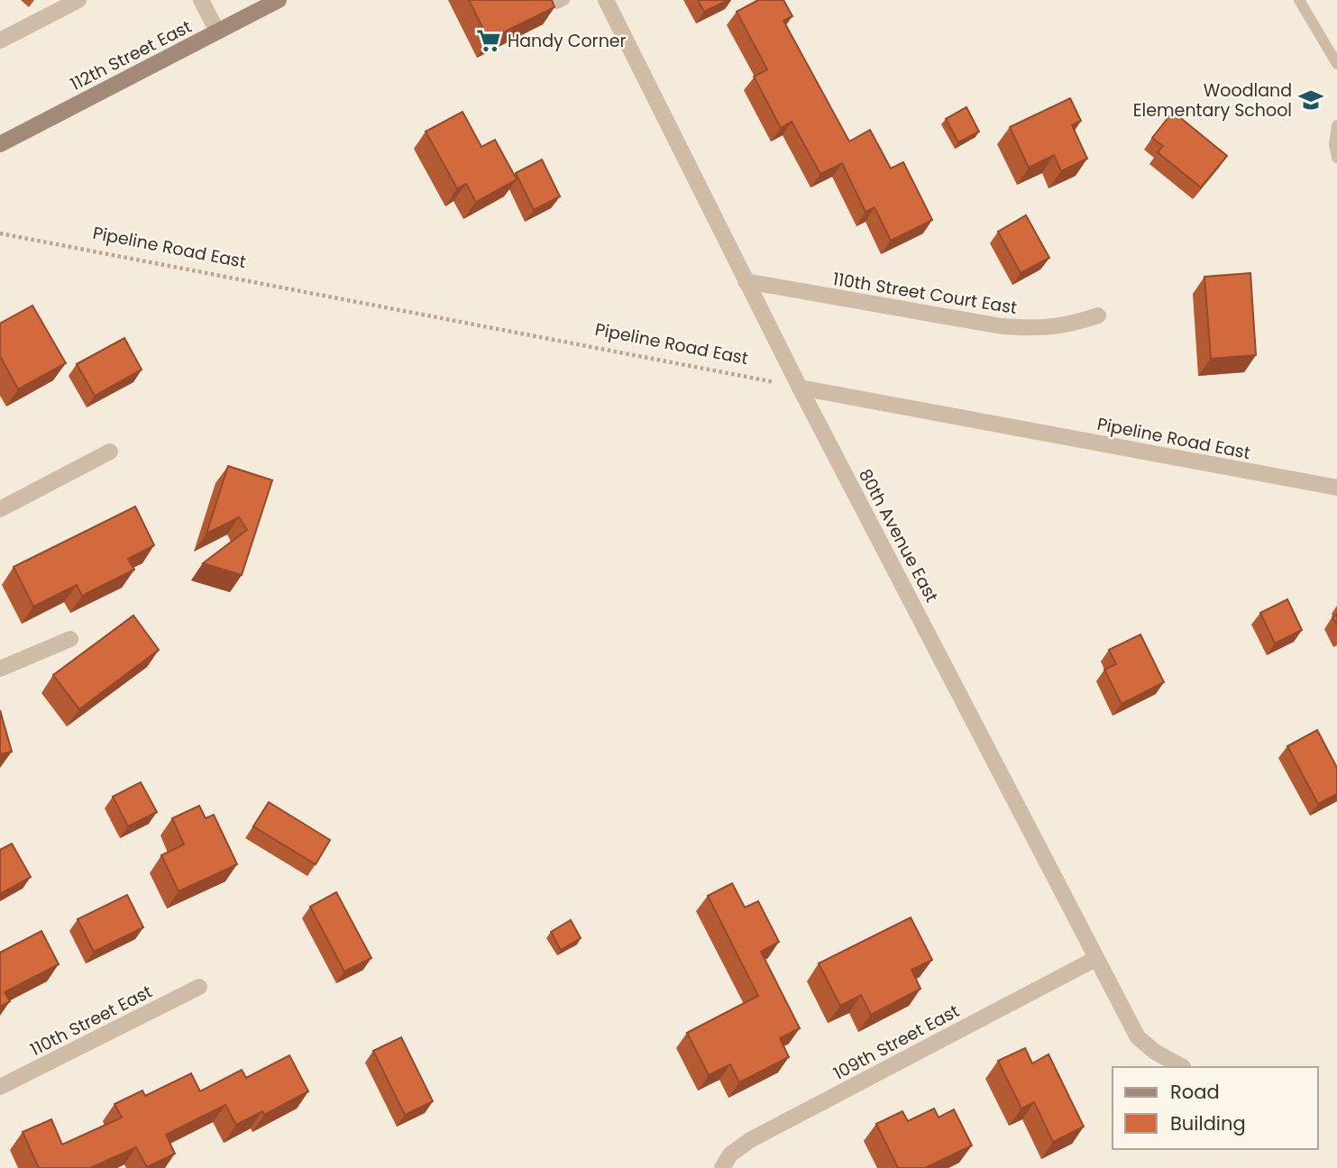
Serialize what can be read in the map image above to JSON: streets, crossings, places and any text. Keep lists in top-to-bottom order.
{
  "streets": {
    "main road": ["112th Street East"],
    "street": [
      "Pipeline Road East",
      "110th Street Court East",
      "80th Avenue East",
      "110th Street East",
      "109th Street East"
    ]
  },
  "crossings": [
    ["Pipeline Road East", "80th Avenue East"],
    ["110th Street Court East", "80th Avenue East"],
    ["80th Avenue East", "109th Street East"]
  ],
  "places": {
    "supermarket": ["Handy Corner"],
    "school or university": ["Woodland Elementary School"]
  },
  "legend": ["Road", "Building"]
}
